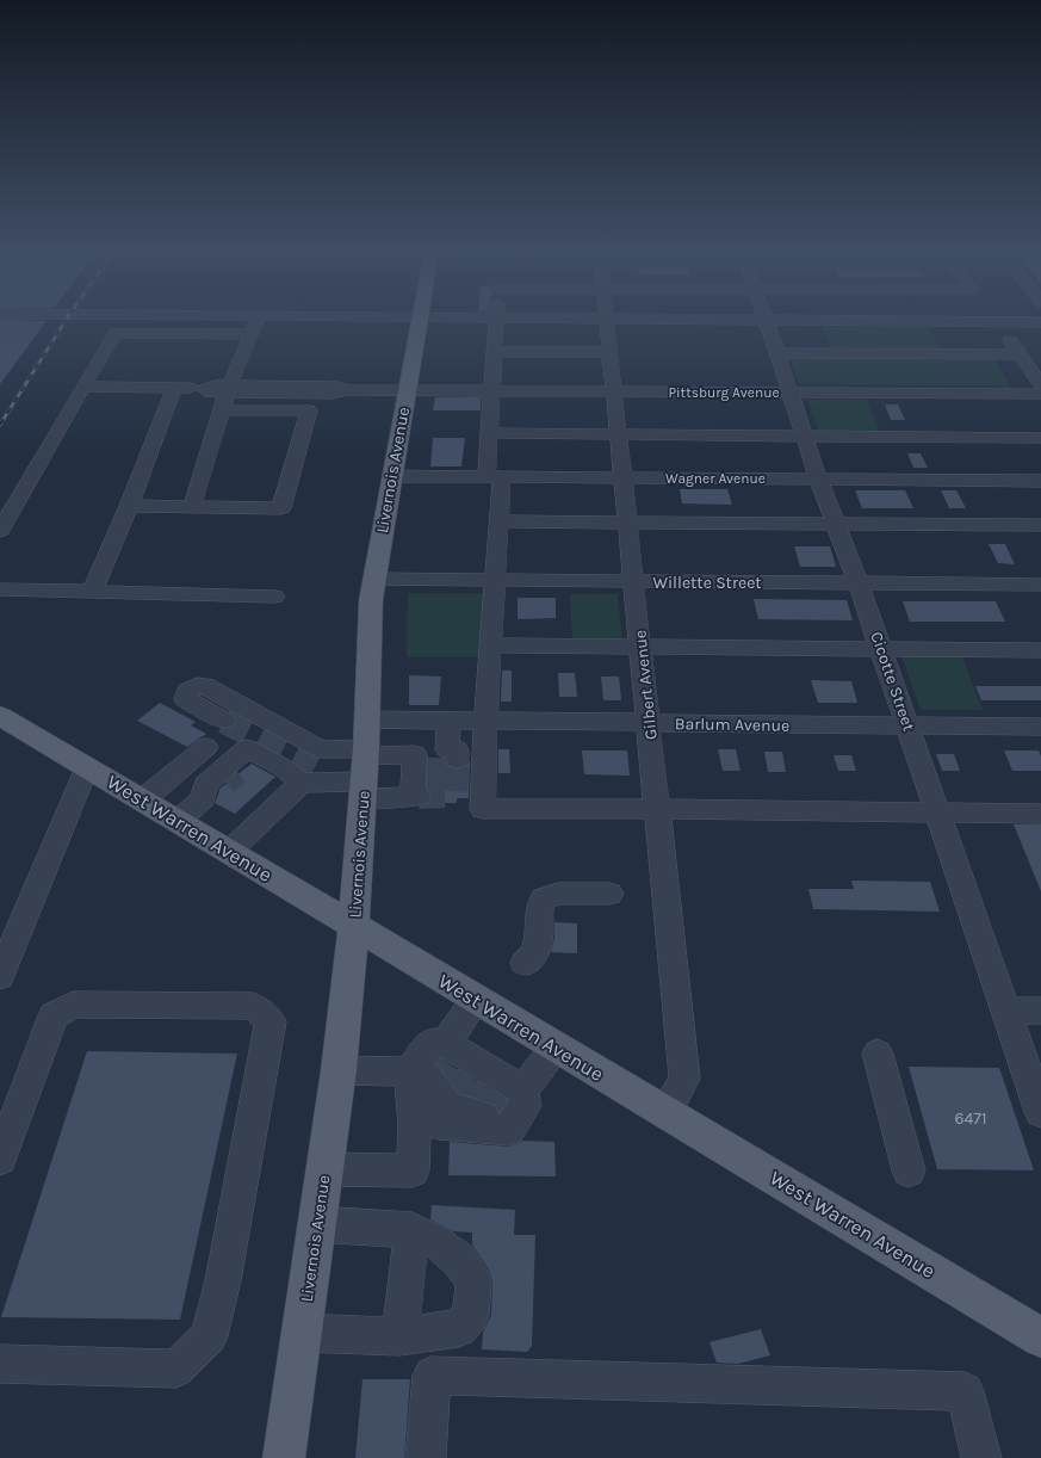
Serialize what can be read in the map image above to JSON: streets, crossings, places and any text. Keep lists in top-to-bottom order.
{
  "streets": {
    "main road": ["Livernois Avenue", "West Warren Avenue"],
    "street": [
      "Pittsburg Avenue",
      "Wagner Avenue",
      "Willette Street",
      "Cicotte Street",
      "Gilbert Avenue",
      "Barlum Avenue"
    ]
  },
  "crossings": [
    ["Pittsburg Avenue", "Livernois Avenue"],
    ["Pittsburg Avenue", "Cicotte Street"],
    ["Pittsburg Avenue", "Gilbert Avenue"],
    ["Livernois Avenue", "Wagner Avenue"],
    ["Livernois Avenue", "Willette Street"],
    ["Livernois Avenue", "Barlum Avenue"],
    ["Livernois Avenue", "West Warren Avenue"],
    ["Wagner Avenue", "Cicotte Street"],
    ["Wagner Avenue", "Gilbert Avenue"],
    ["Willette Street", "Cicotte Street"],
    ["Willette Street", "Gilbert Avenue"],
    ["Cicotte Street", "Barlum Avenue"],
    ["Gilbert Avenue", "Barlum Avenue"],
    ["Gilbert Avenue", "West Warren Avenue"]
  ],
  "house_numbers": ["6471"]
}
